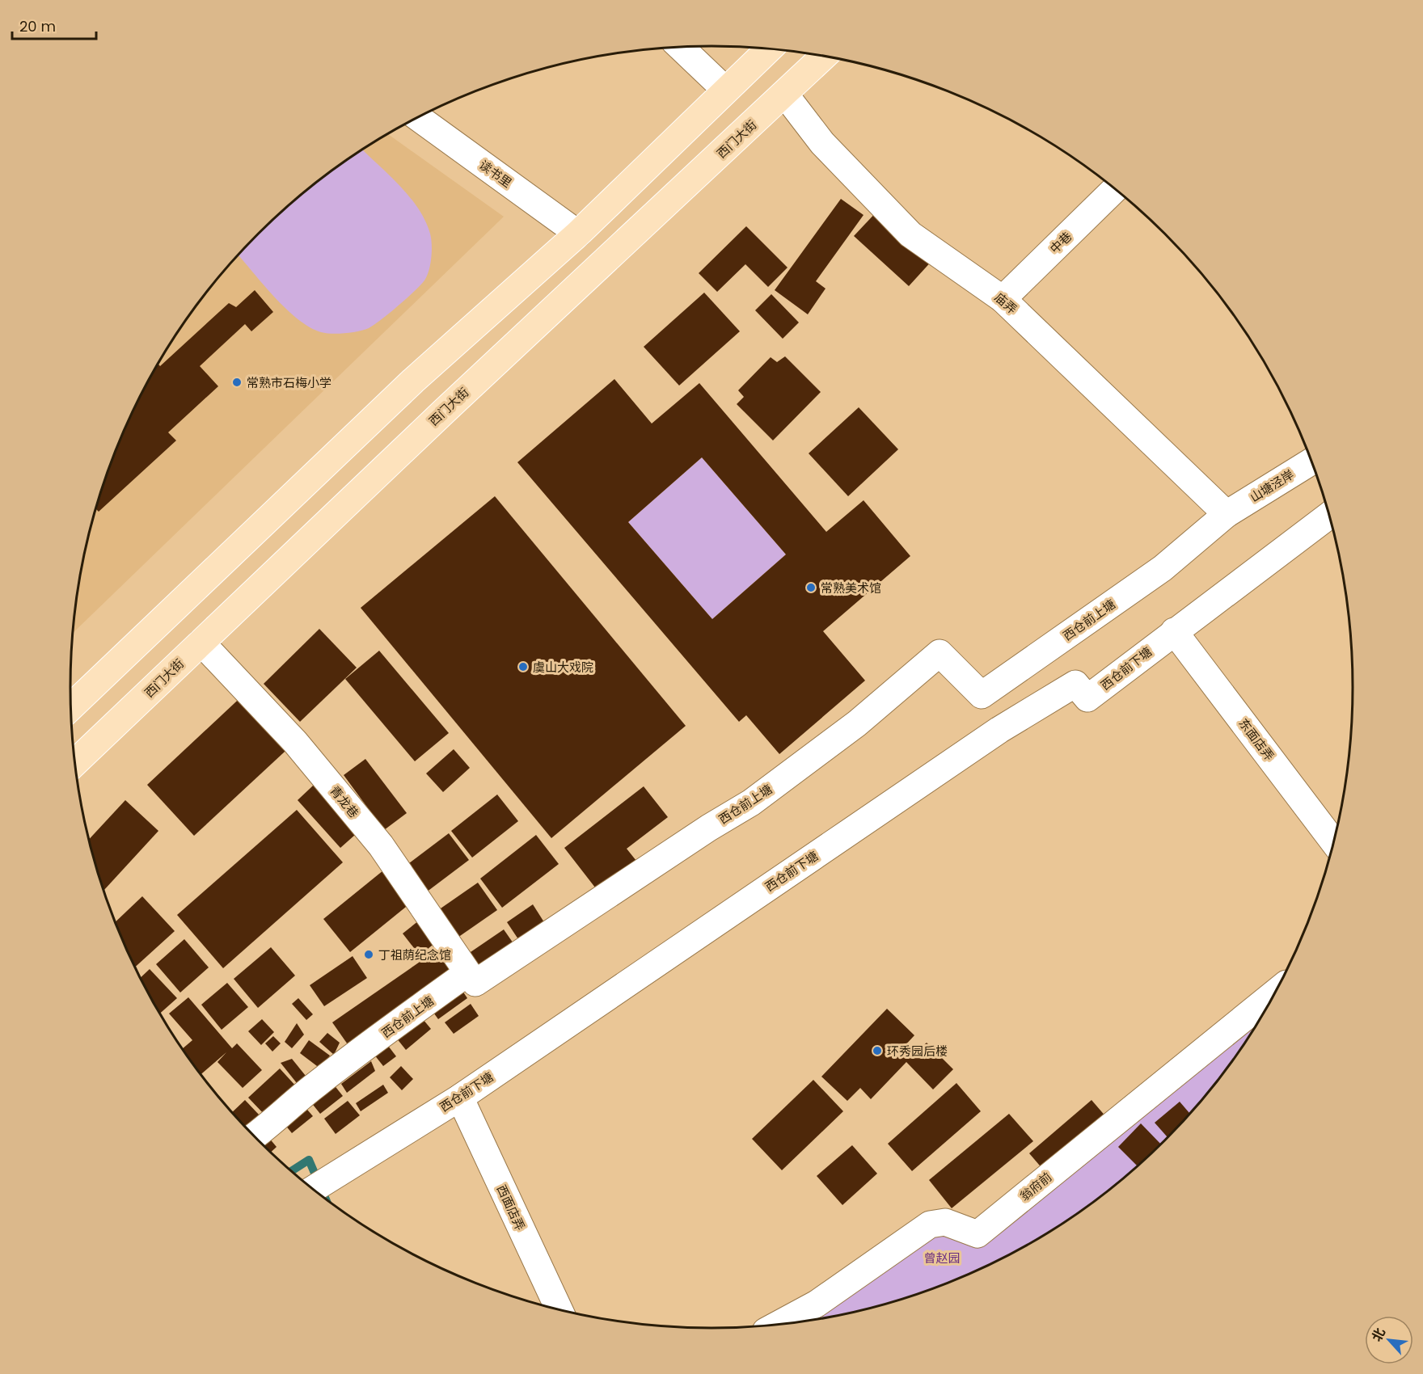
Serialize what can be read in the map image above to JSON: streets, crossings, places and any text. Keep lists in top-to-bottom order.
{
  "streets": {
    "main road": ["西门大街"],
    "lane": [
      "读书里",
      "中巷",
      "庙弄",
      "山塘泾岸",
      "西仓前上塘",
      "西仓前下塘",
      "东面店弄",
      "青龙巷",
      "翁府前",
      "西面店弄"
    ]
  },
  "crossings": [
    ["西门大街", "庙弄"],
    ["西门大街", "青龙巷"],
    ["中巷", "庙弄"],
    ["庙弄", "山塘泾岸"],
    ["庙弄", "西仓前上塘"],
    ["山塘泾岸", "西仓前上塘"],
    ["西仓前上塘", "青龙巷"],
    ["西仓前下塘", "东面店弄"],
    ["西仓前下塘", "西面店弄"]
  ],
  "parks": ["曾赵园"],
  "places": [
    "常熟市石梅小学",
    "常熟美术馆",
    "虞山大戏院",
    "丁祖荫纪念馆",
    "环秀园后楼"
  ],
  "scale_bar": "20 m",
  "north": "top left"
}
